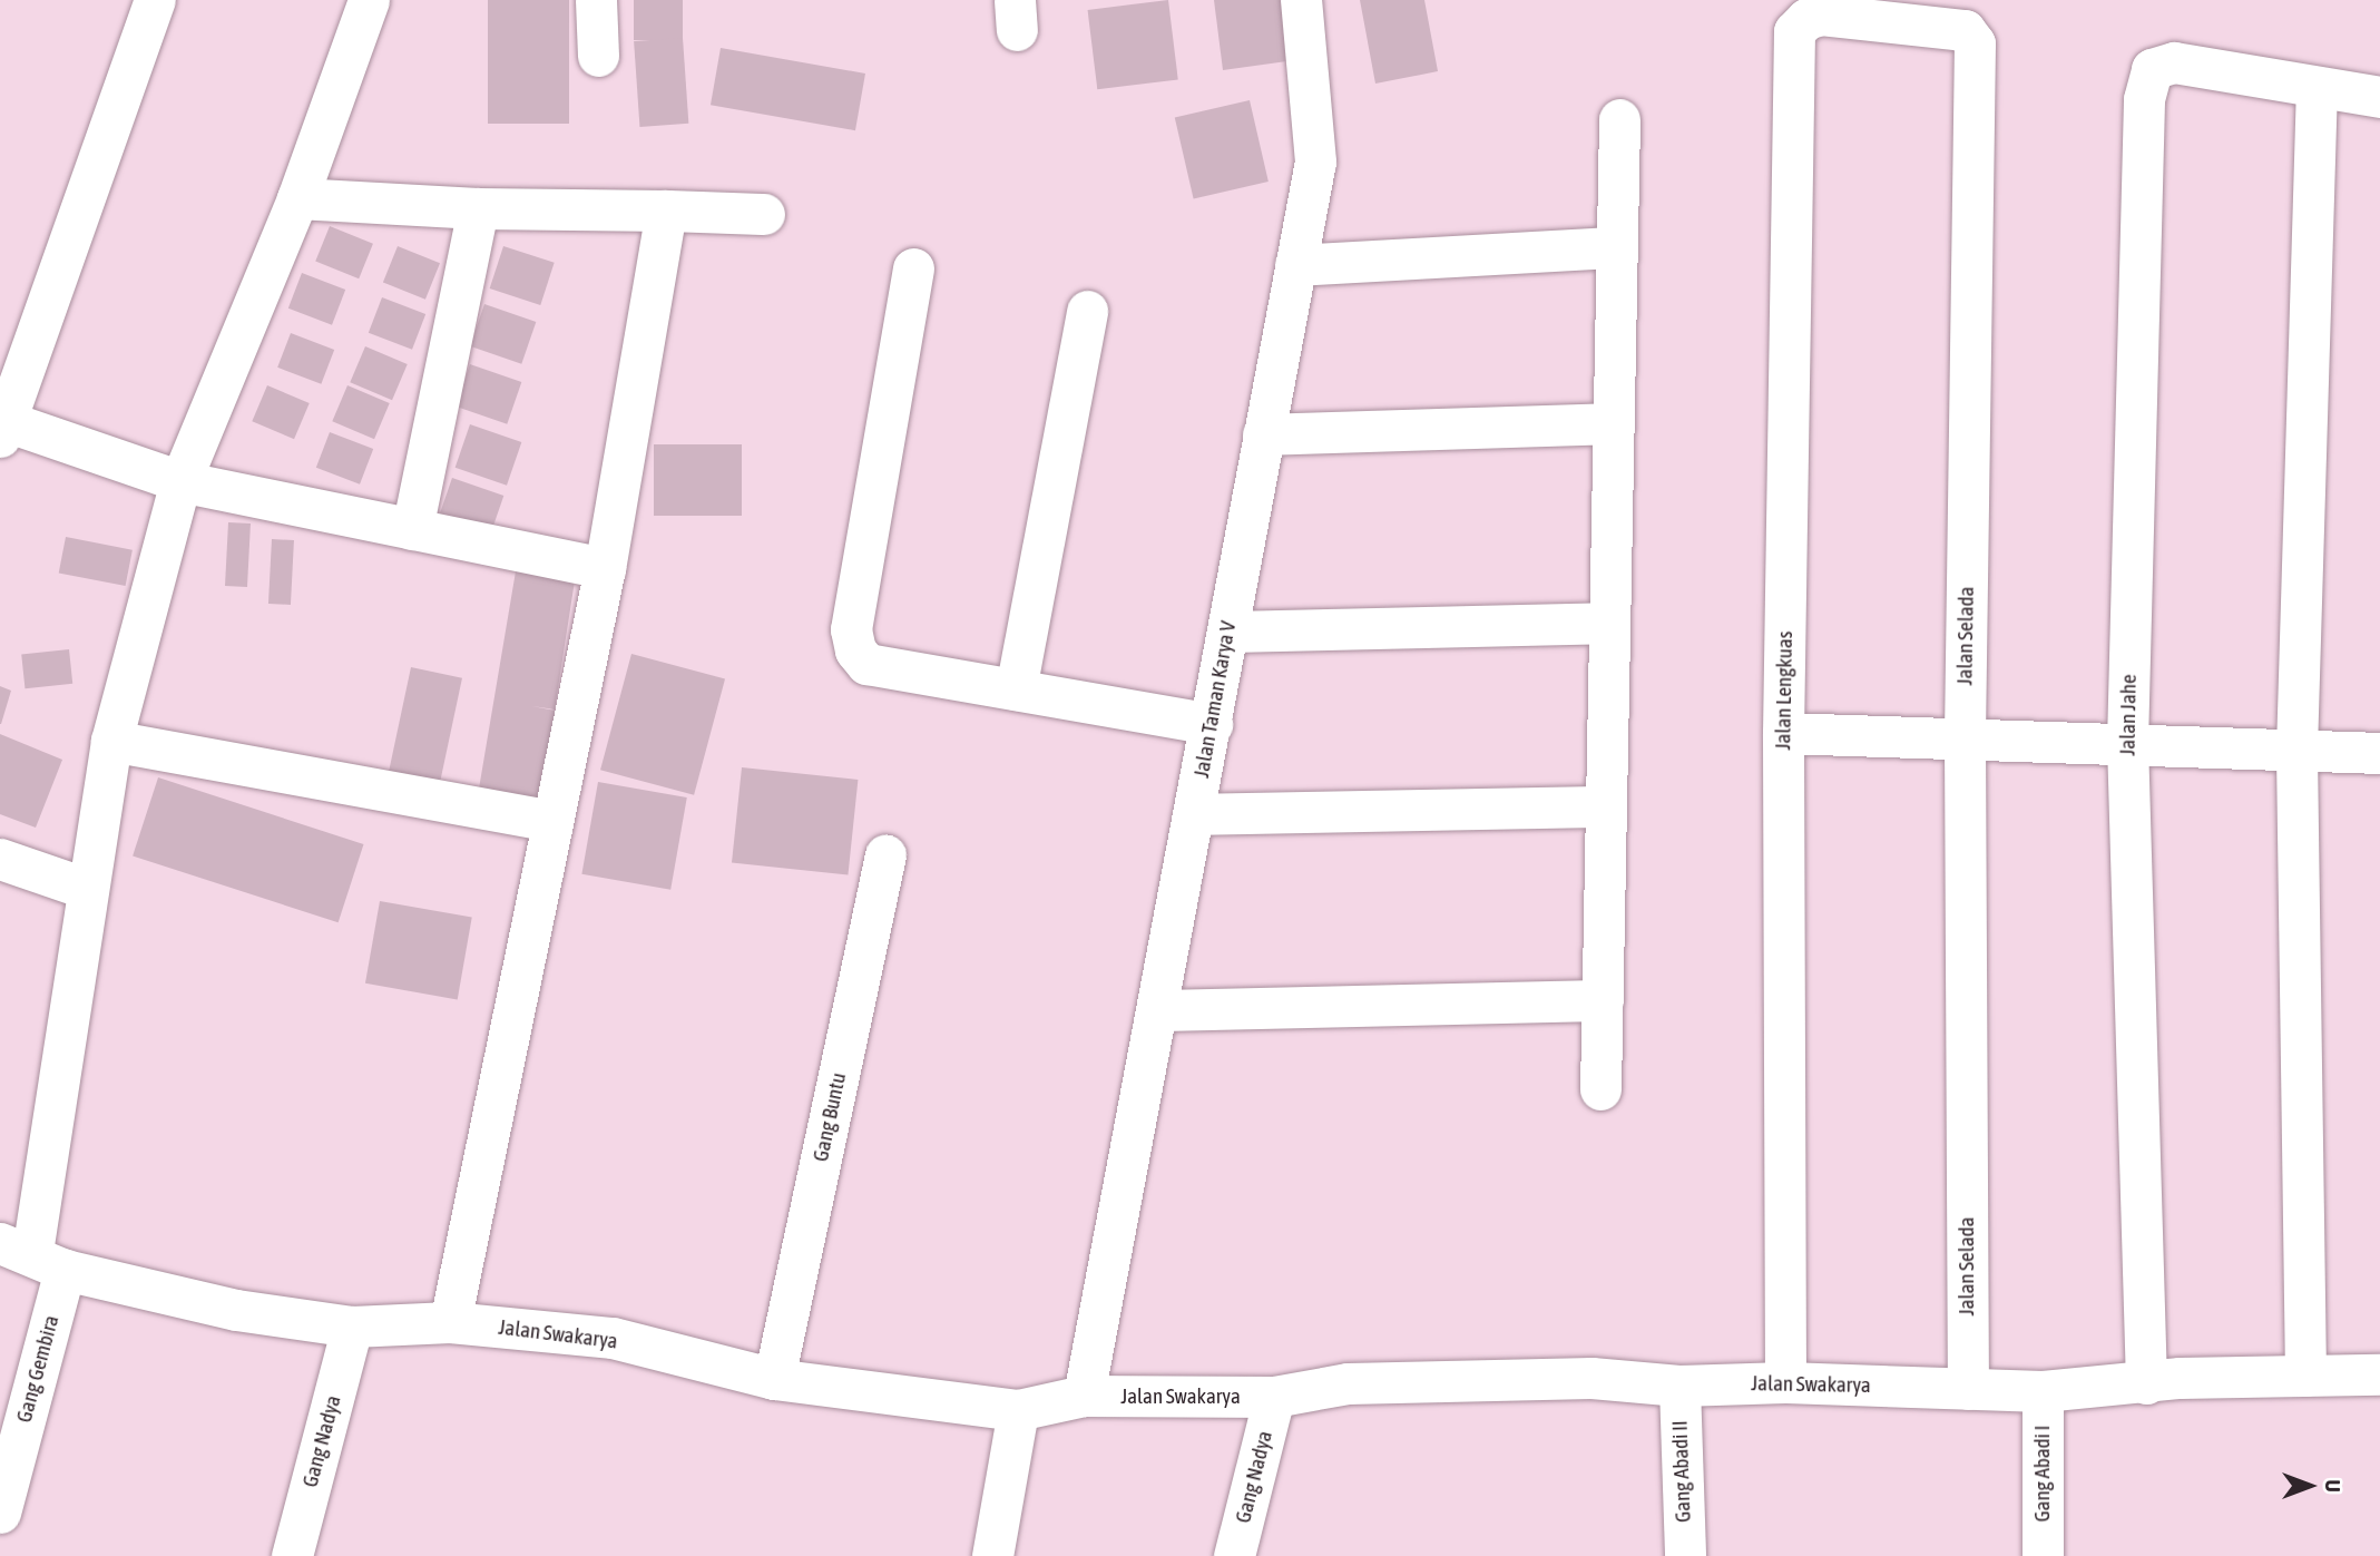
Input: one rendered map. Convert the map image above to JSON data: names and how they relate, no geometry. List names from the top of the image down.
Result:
{
  "streets": {
    "street": [
      "Jalan Selada",
      "Jalan Lengkuas",
      "Jalan Taman Karya V",
      "Jalan Jahe",
      "Gang Buntu",
      "Jalan Swakarya",
      "Gang Gembira",
      "Gang Nadya",
      "Gang Abadi II",
      "Gang Abadi I"
    ]
  },
  "crossings": [
    ["Jalan Selada", "Jalan Lengkuas"],
    ["Jalan Selada", "Jalan Swakarya"],
    ["Jalan Lengkuas", "Jalan Swakarya"],
    ["Jalan Taman Karya V", "Jalan Swakarya"],
    ["Jalan Jahe", "Jalan Swakarya"],
    ["Gang Buntu", "Jalan Swakarya"],
    ["Jalan Swakarya", "Gang Gembira"],
    ["Jalan Swakarya", "Gang Nadya"],
    ["Jalan Swakarya", "Gang Abadi II"],
    ["Jalan Swakarya", "Gang Abadi I"]
  ],
  "north": "right"
}
